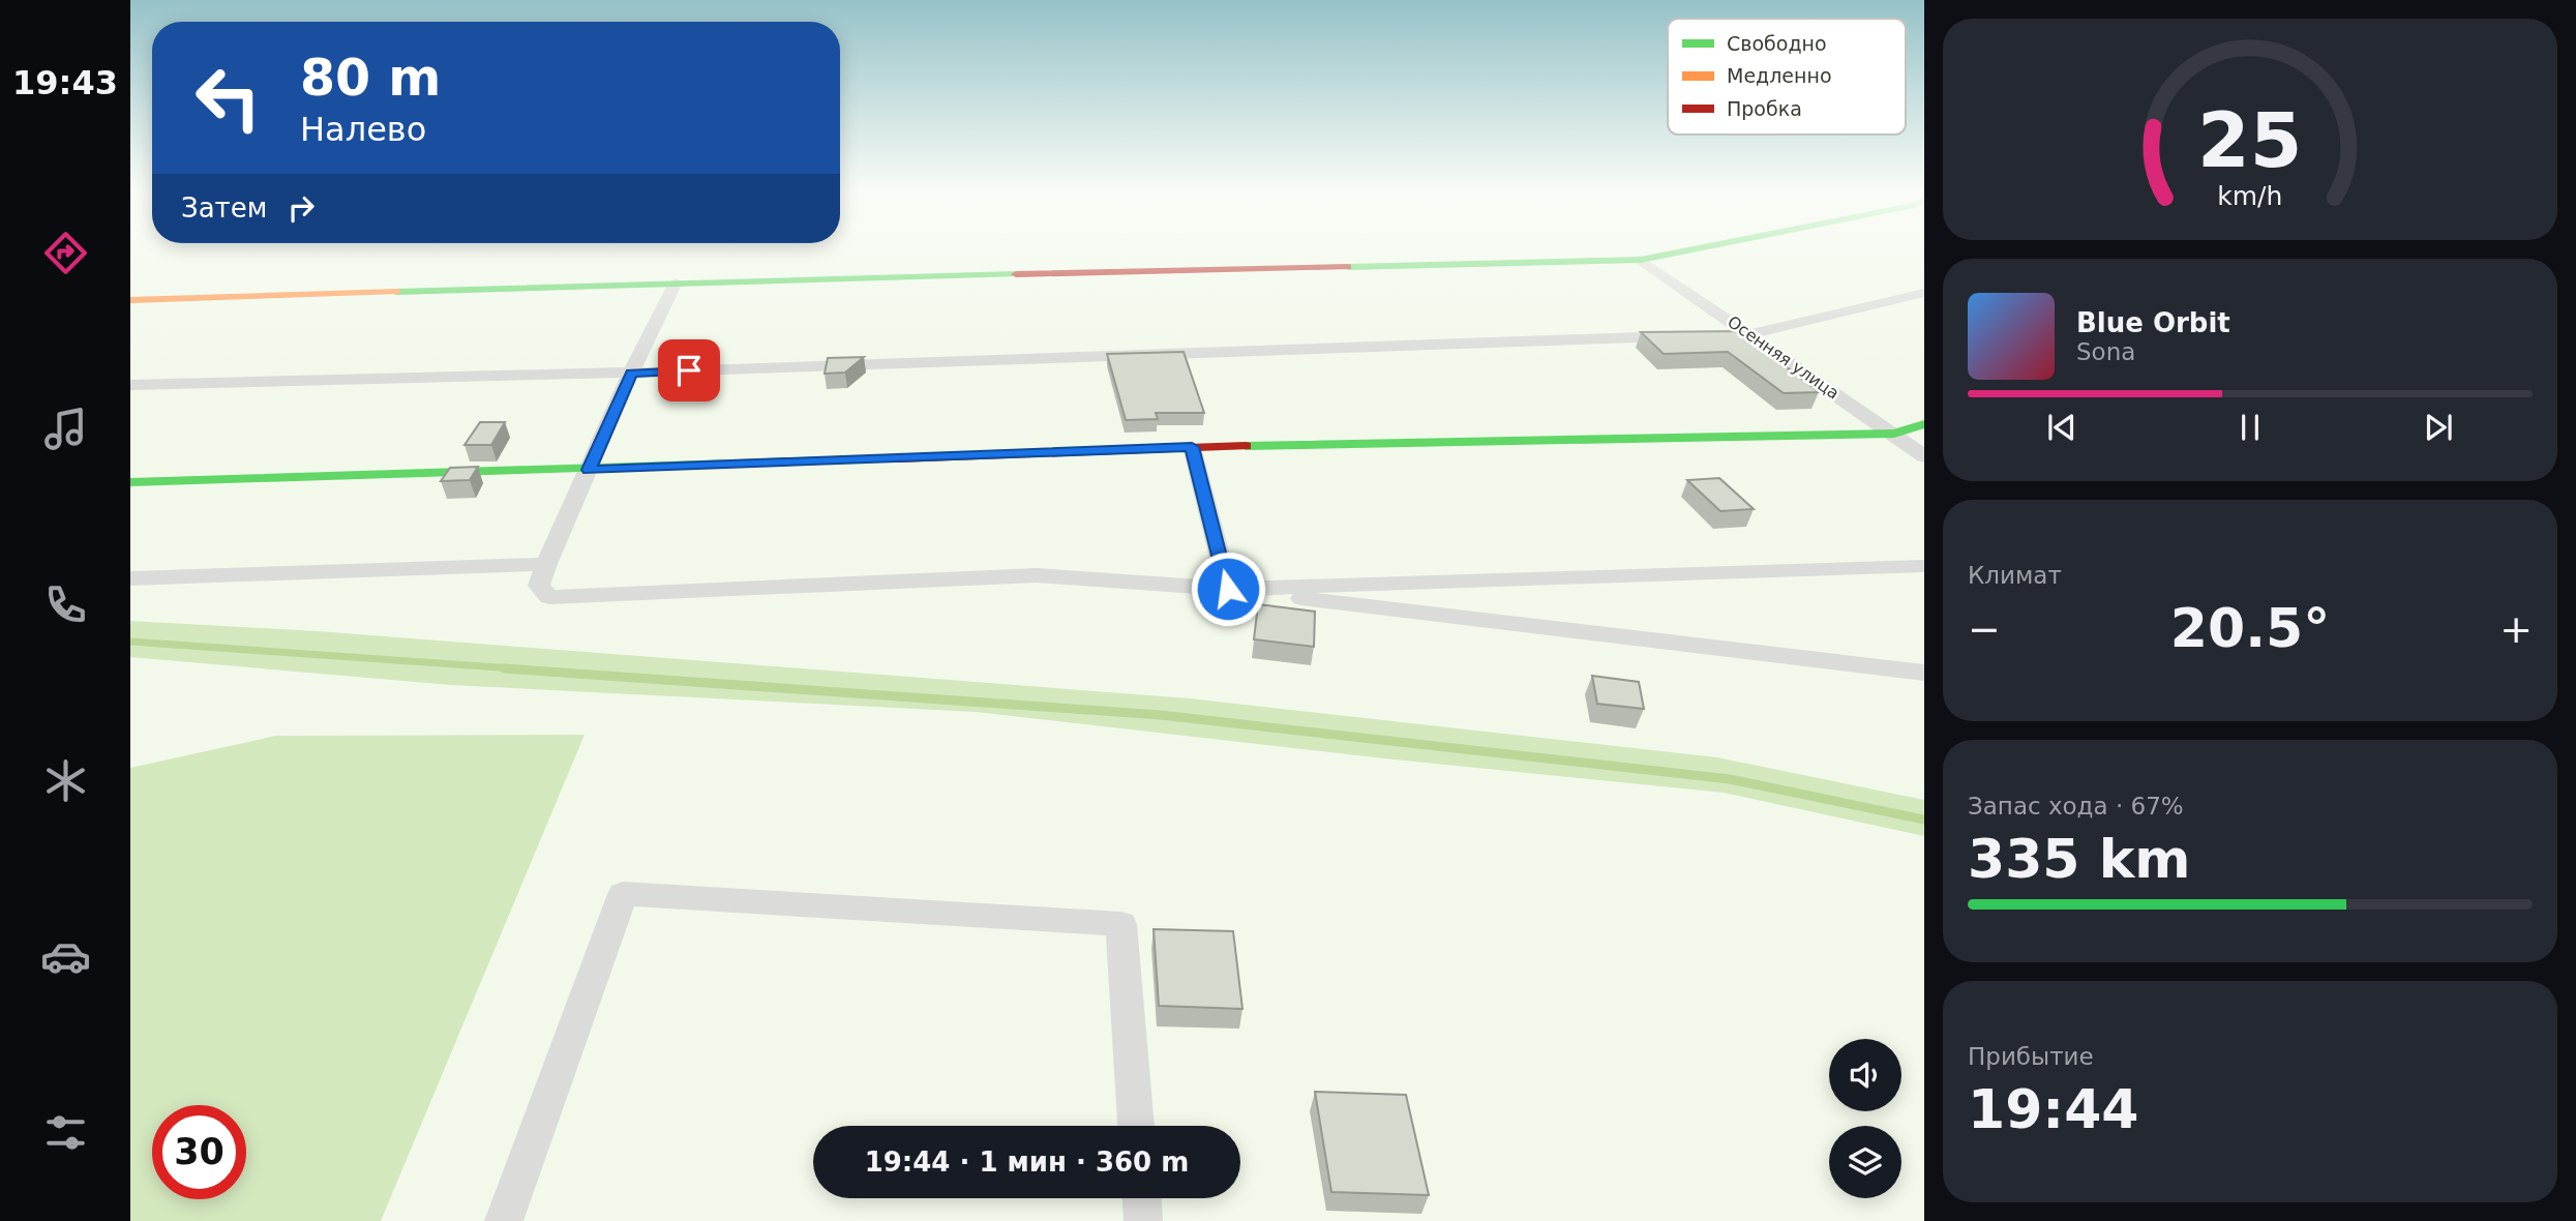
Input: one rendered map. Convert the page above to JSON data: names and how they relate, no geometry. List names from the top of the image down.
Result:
{
  "streets": {
    "street": ["Осенняя улица"]
  },
  "legend": ["Свободно", "Медленно", "Пробка"],
  "page": {
    "tabs": "19:43",
    "turn": ["80 m", "Налево"],
    "then": "Затем",
    "song": ["Blue Orbit", "Sona"],
    "tile": [
      "Климат",
      ["Запас хода · 67%", "335 km"],
      ["Прибытие", "19:44"]
    ],
    "heat": ["−", "20.5°", "+"],
    "limit": "30",
    "trip": "19:44 · 1 мин · 360 m",
    "gauge": ["25", "km/h"]
  }
}
